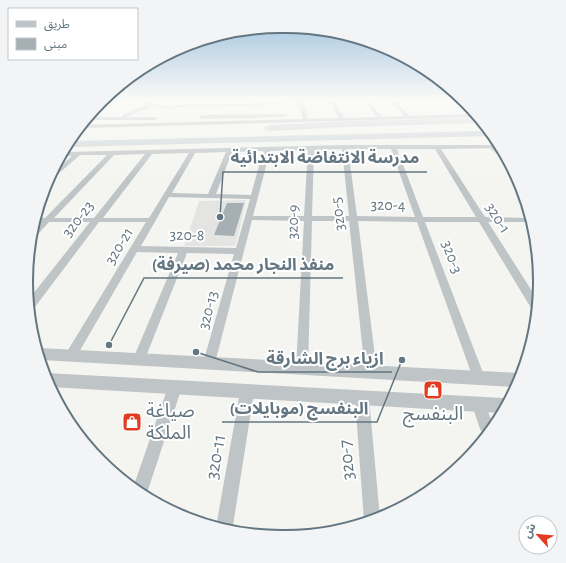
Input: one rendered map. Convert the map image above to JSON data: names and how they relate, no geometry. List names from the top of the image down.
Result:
{
  "streets": {
    "street": [
      "320-4",
      "320-5",
      "320-1",
      "320-23",
      "320-9",
      "320-8",
      "320-21",
      "320-3",
      "320-13",
      "320-11",
      "320-7"
    ]
  },
  "crossings": [
    ["320-4", "320-5"],
    ["320-4", "320-1"],
    ["320-4", "320-9"],
    ["320-4", "320-3"],
    ["320-4", "320-13"],
    ["320-8", "320-21"],
    ["320-8", "320-13"]
  ],
  "places": {
    "other": [
      "مدرسة الانتفاضة الابتدائية",
      "منفذ النجار محمد (صيرفة)",
      "ازياء برج الشارقة",
      "البنفسج (موبايلات)"
    ],
    "shop": ["البنفسج", "صياغة الملكة"]
  },
  "legend": ["طريق", "مبنى"],
  "north": "top left"
}
